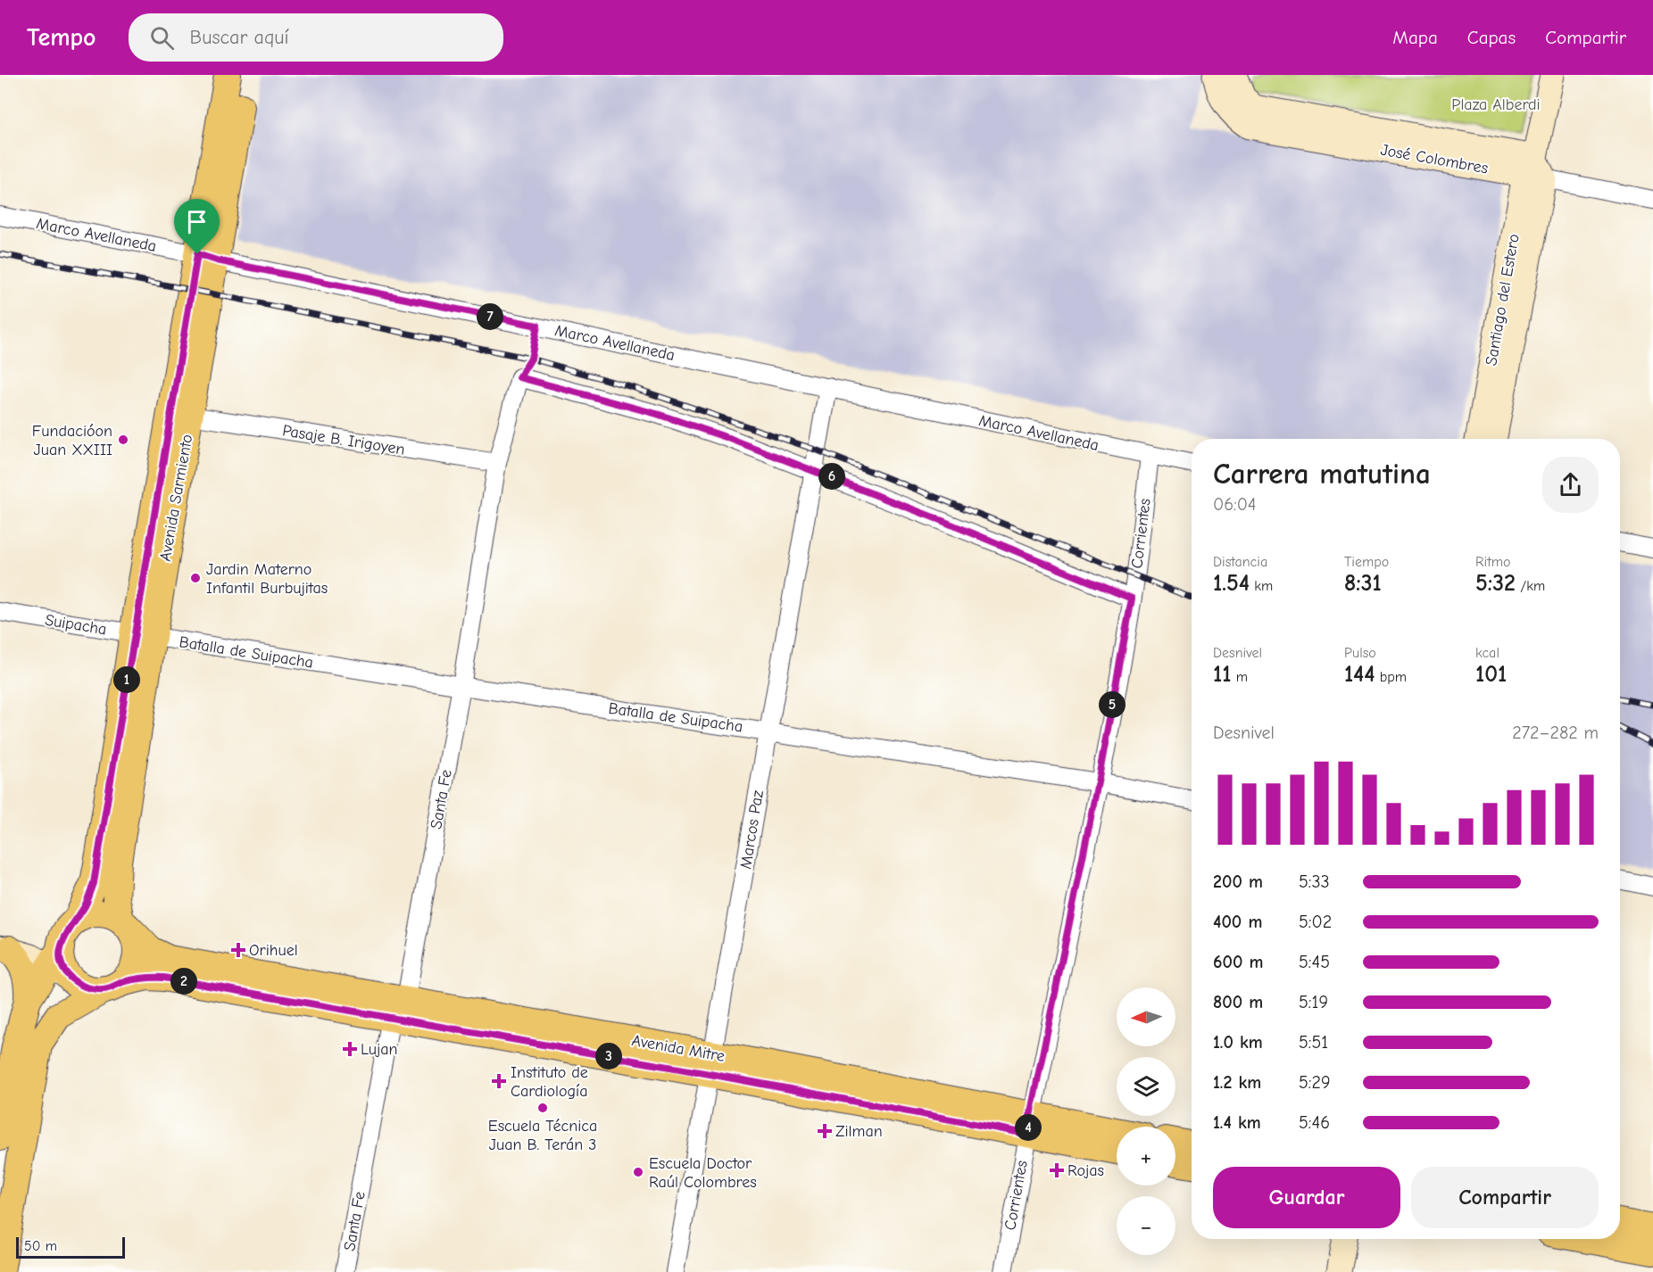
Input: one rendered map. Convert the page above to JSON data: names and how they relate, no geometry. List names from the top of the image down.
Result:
{
  "streets": {
    "main road": ["Avenida Sarmiento", "Avenida Mitre"],
    "street": [
      "José Colombres",
      "Marco Avellaneda",
      "Santiago del Estero",
      "Pasaje B. Irigoyen",
      "Corrientes",
      "Suipacha",
      "Batalla de Suipacha",
      "Santa Fe",
      "Marcos Paz"
    ]
  },
  "crossings": [
    ["José Colombres", "Santiago del Estero"],
    ["Marco Avellaneda", "Avenida Sarmiento"],
    ["Marco Avellaneda", "Corrientes"],
    ["Marco Avellaneda", "Marcos Paz"],
    ["Pasaje B. Irigoyen", "Avenida Sarmiento"],
    ["Pasaje B. Irigoyen", "Santa Fe"],
    ["Avenida Sarmiento", "Suipacha"],
    ["Avenida Sarmiento", "Batalla de Suipacha"],
    ["Avenida Sarmiento", "Avenida Mitre"],
    ["Corrientes", "Batalla de Suipacha"],
    ["Corrientes", "Avenida Mitre"],
    ["Suipacha", "Batalla de Suipacha"],
    ["Batalla de Suipacha", "Santa Fe"],
    ["Batalla de Suipacha", "Marcos Paz"],
    ["Santa Fe", "Avenida Mitre"],
    ["Marcos Paz", "Avenida Mitre"]
  ],
  "parks": ["Plaza Alberdi"],
  "places": {
    "other": [
      "Fundacióon Juan XXIII",
      "Jardin Materno Infantil Burbujitas",
      "Escuela Técnica Juan B. Terán 3",
      "Escuela Doctor Raúl Colombres"
    ],
    "health": [
      "Orihuel",
      "Lujan",
      "Instituto de Cardiología",
      "Zilman",
      "Rojas"
    ]
  },
  "scale_bar": "50 m",
  "north": "left",
  "page": {
    "header": "Tempo",
    "search": "Buscar aquí",
    "nav": ["Mapa", "Capas", "Compartir"],
    "pins": [
      "7",
      "6",
      "1",
      "5",
      "2",
      "3",
      "4"
    ],
    "heading": ["Carrera matutina", "06:04"],
    "stats": [
      ["Distancia", "1.54 km"],
      ["Tiempo", "8:31"],
      ["Ritmo", "5:32 /km"],
      ["Desnivel", "11 m"],
      ["Pulso", "144 bpm"],
      ["kcal", "101"]
    ],
    "chart": ["Desnivel", "272–282 m"],
    "list": [
      {
        "name": "200 m",
        "note": "5:33"
      },
      {
        "name": "400 m",
        "note": "5:02"
      },
      {
        "name": "600 m",
        "note": "5:45"
      },
      {
        "name": "800 m",
        "note": "5:19"
      },
      {
        "name": "1.0 km",
        "note": "5:51"
      },
      {
        "name": "1.2 km",
        "note": "5:29"
      },
      {
        "name": "1.4 km",
        "note": "5:46"
      }
    ],
    "map_buttons": ["+", "−"],
    "buttons": ["Guardar", "Compartir"],
    "scale": "50 m"
  }
}
